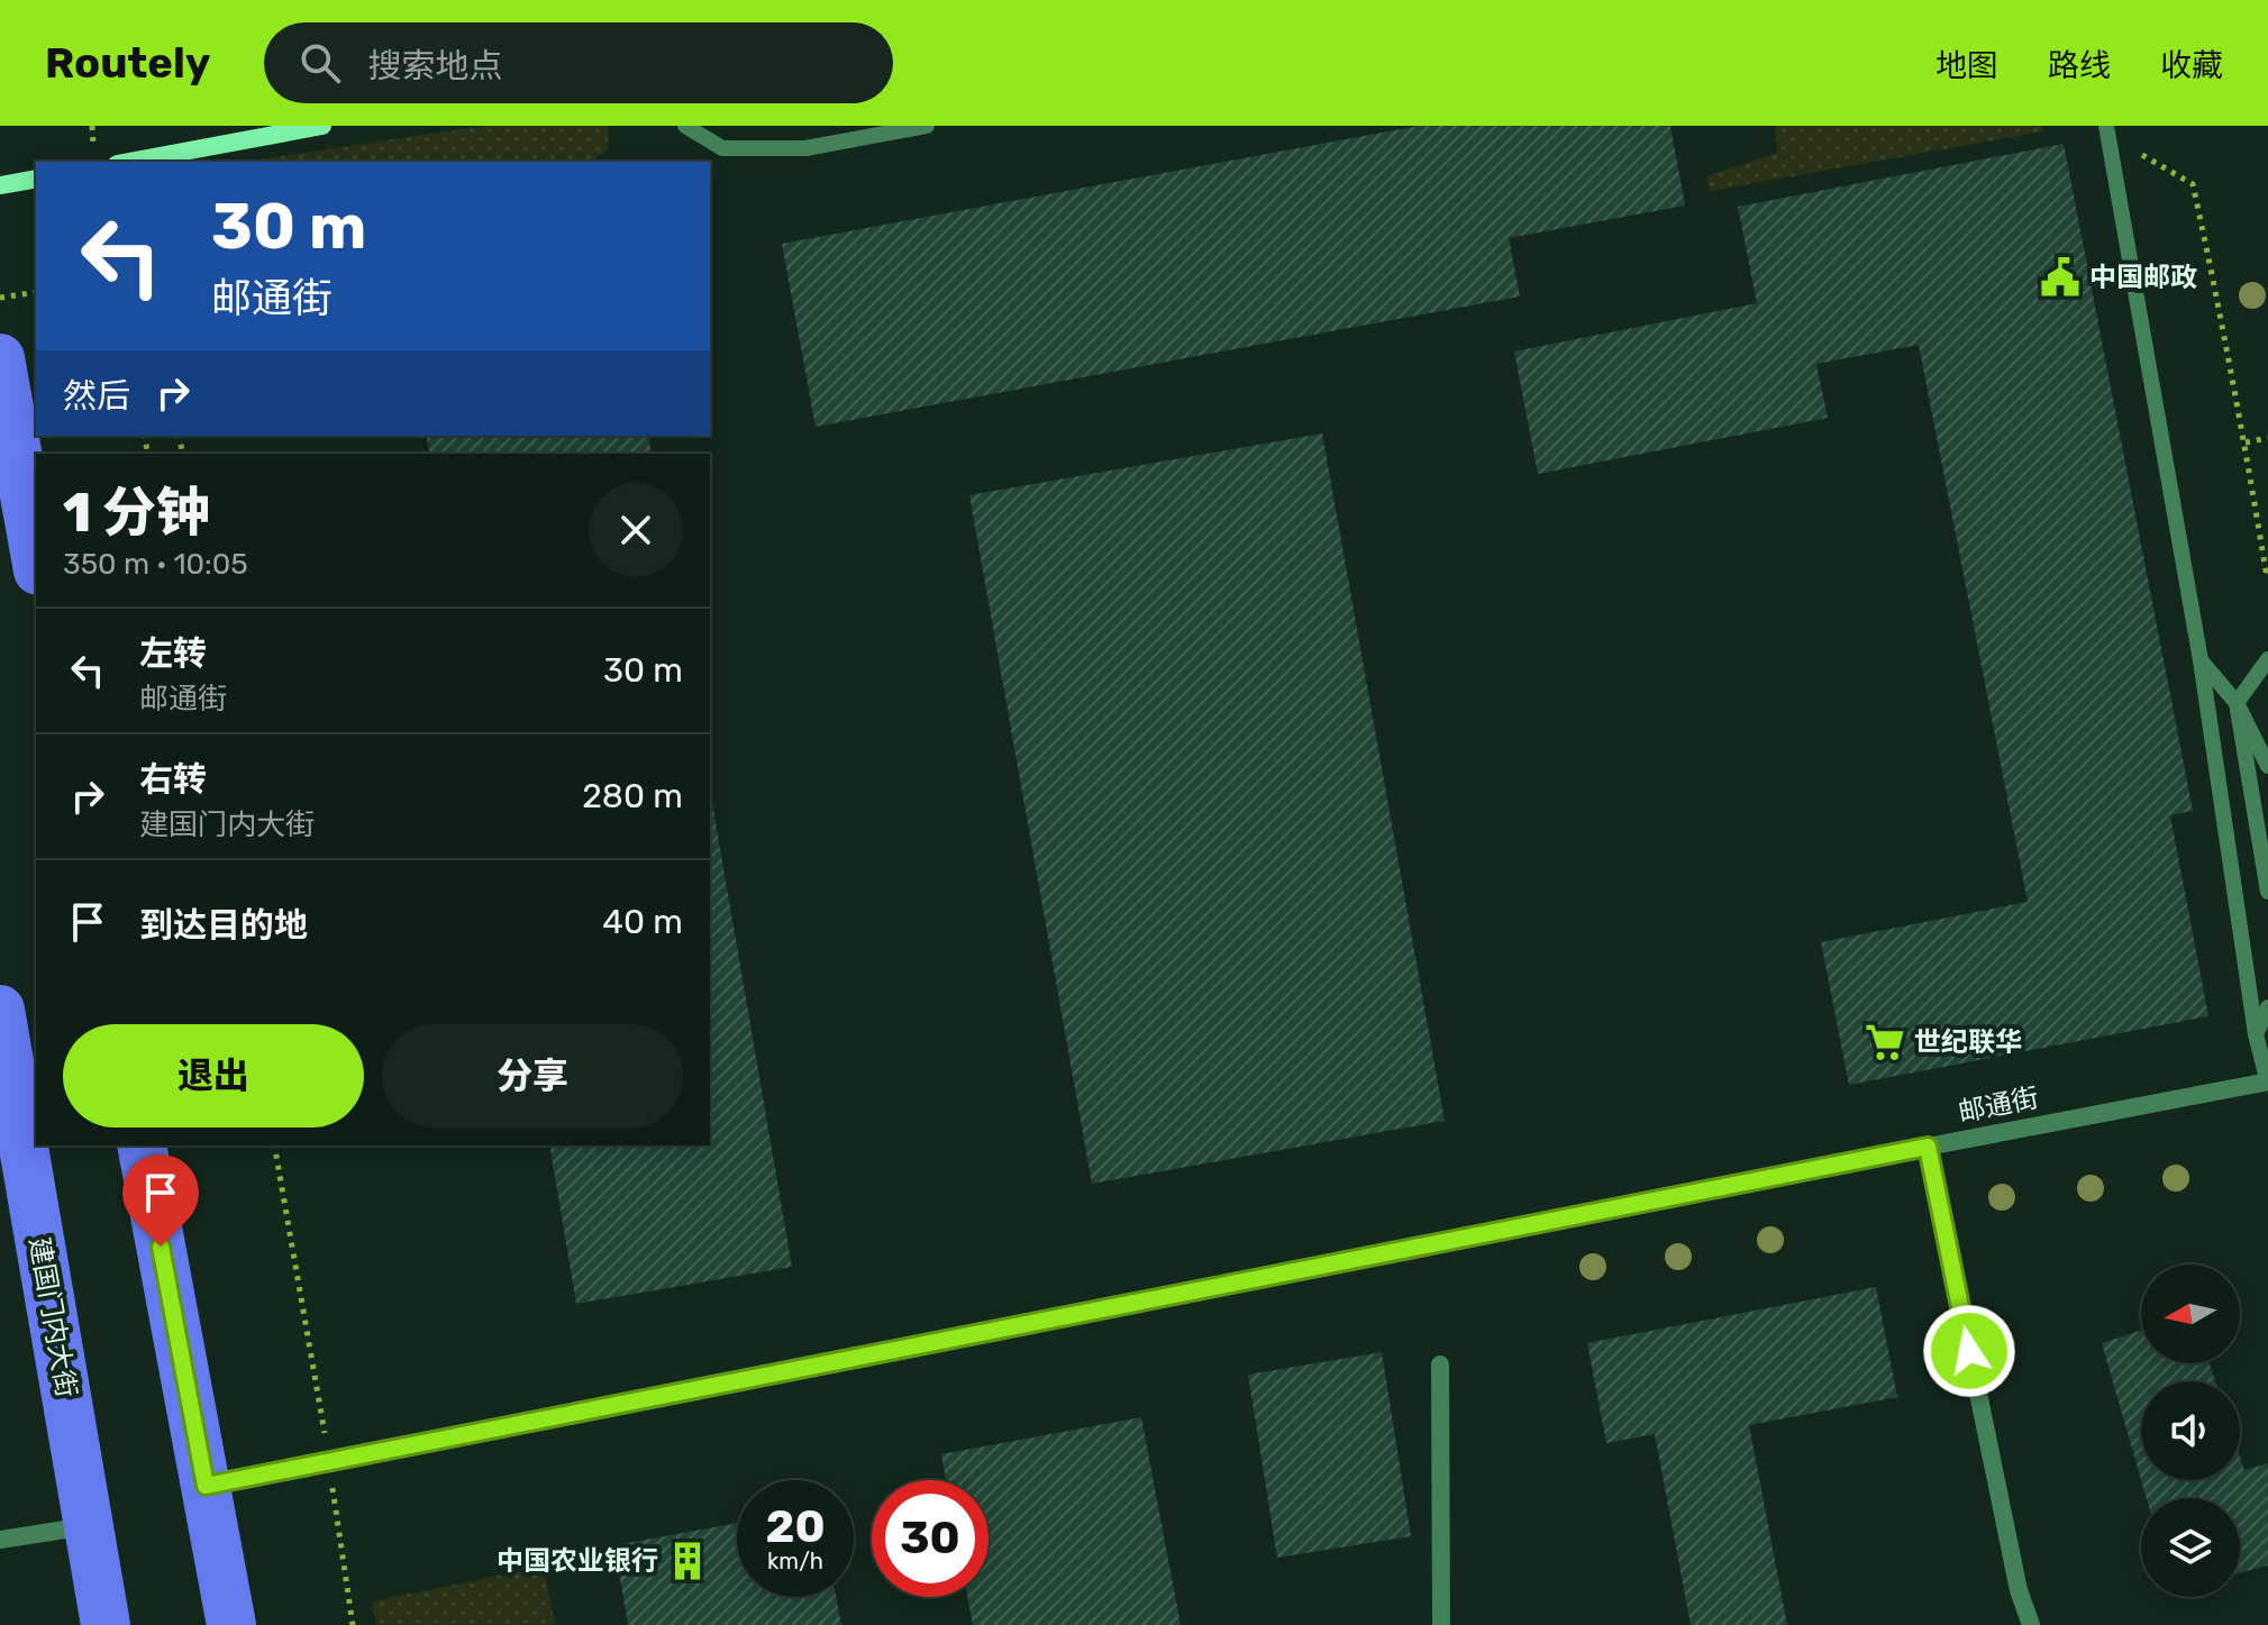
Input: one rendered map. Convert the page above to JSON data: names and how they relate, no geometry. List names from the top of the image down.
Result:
{
  "streets": {
    "highway": ["建国门内大街"],
    "street": ["邮通街"]
  },
  "places": {
    "public building": ["中国邮政"],
    "supermarket": ["世纪联华"],
    "building": ["中国农业银行"]
  },
  "north": "left",
  "page": {
    "header": "Routely",
    "search": "搜索地点",
    "nav": ["地图", "路线", "收藏"],
    "turn": ["30 m", "邮通街"],
    "then": "然后",
    "heading": ["1 分钟", "350 m · 10:05"],
    "list": [
      {
        "name": "左转",
        "note": "邮通街",
        "value": "30 m"
      },
      {
        "name": "右转",
        "note": "建国门内大街",
        "value": "280 m"
      },
      {
        "name": "到达目的地",
        "value": "40 m"
      }
    ],
    "buttons": ["退出", "分享"],
    "speed": "20 km/h",
    "limit": "30"
  }
}
